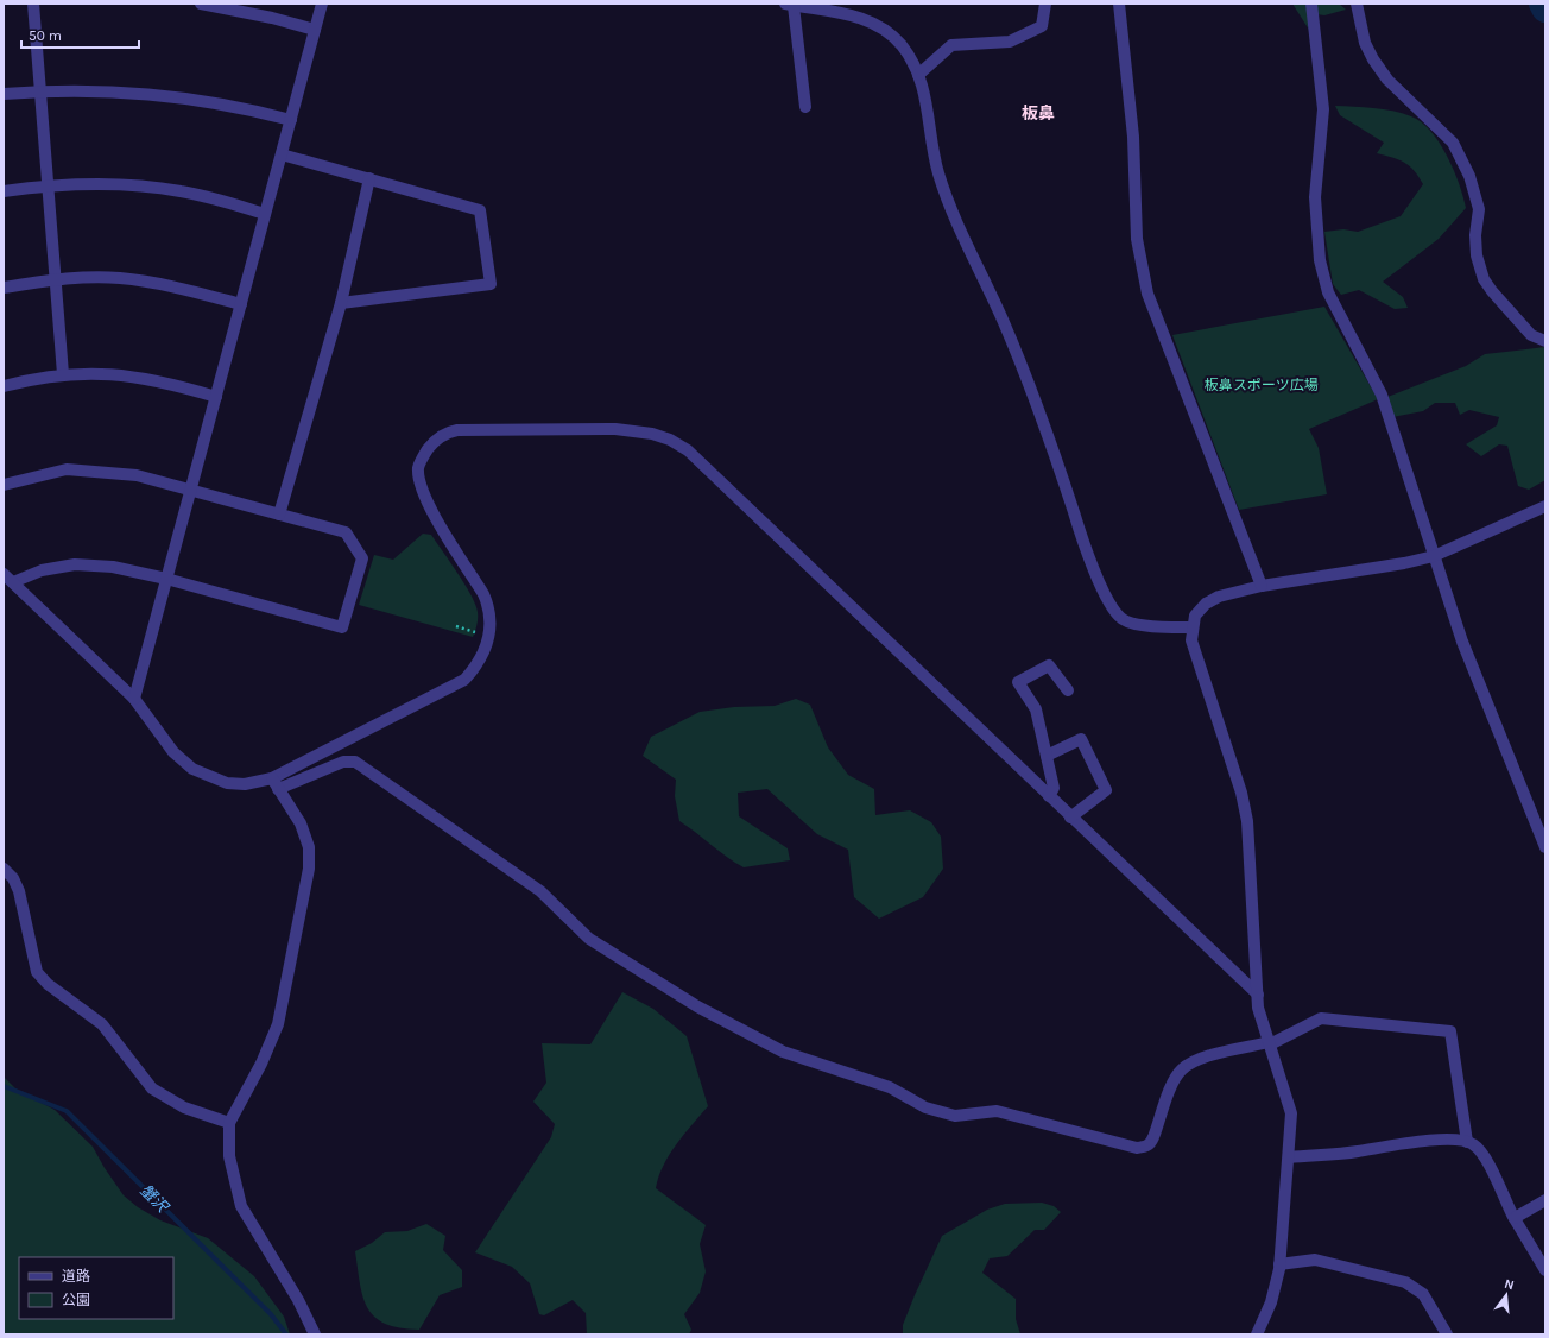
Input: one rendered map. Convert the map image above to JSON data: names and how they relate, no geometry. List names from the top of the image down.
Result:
{
  "districts": ["板鼻"],
  "water": ["蟹沢"],
  "parks": ["板鼻スポーツ広場"],
  "legend": ["道路", "公園"],
  "scale_bar": "50 m",
  "north": "top"
}
